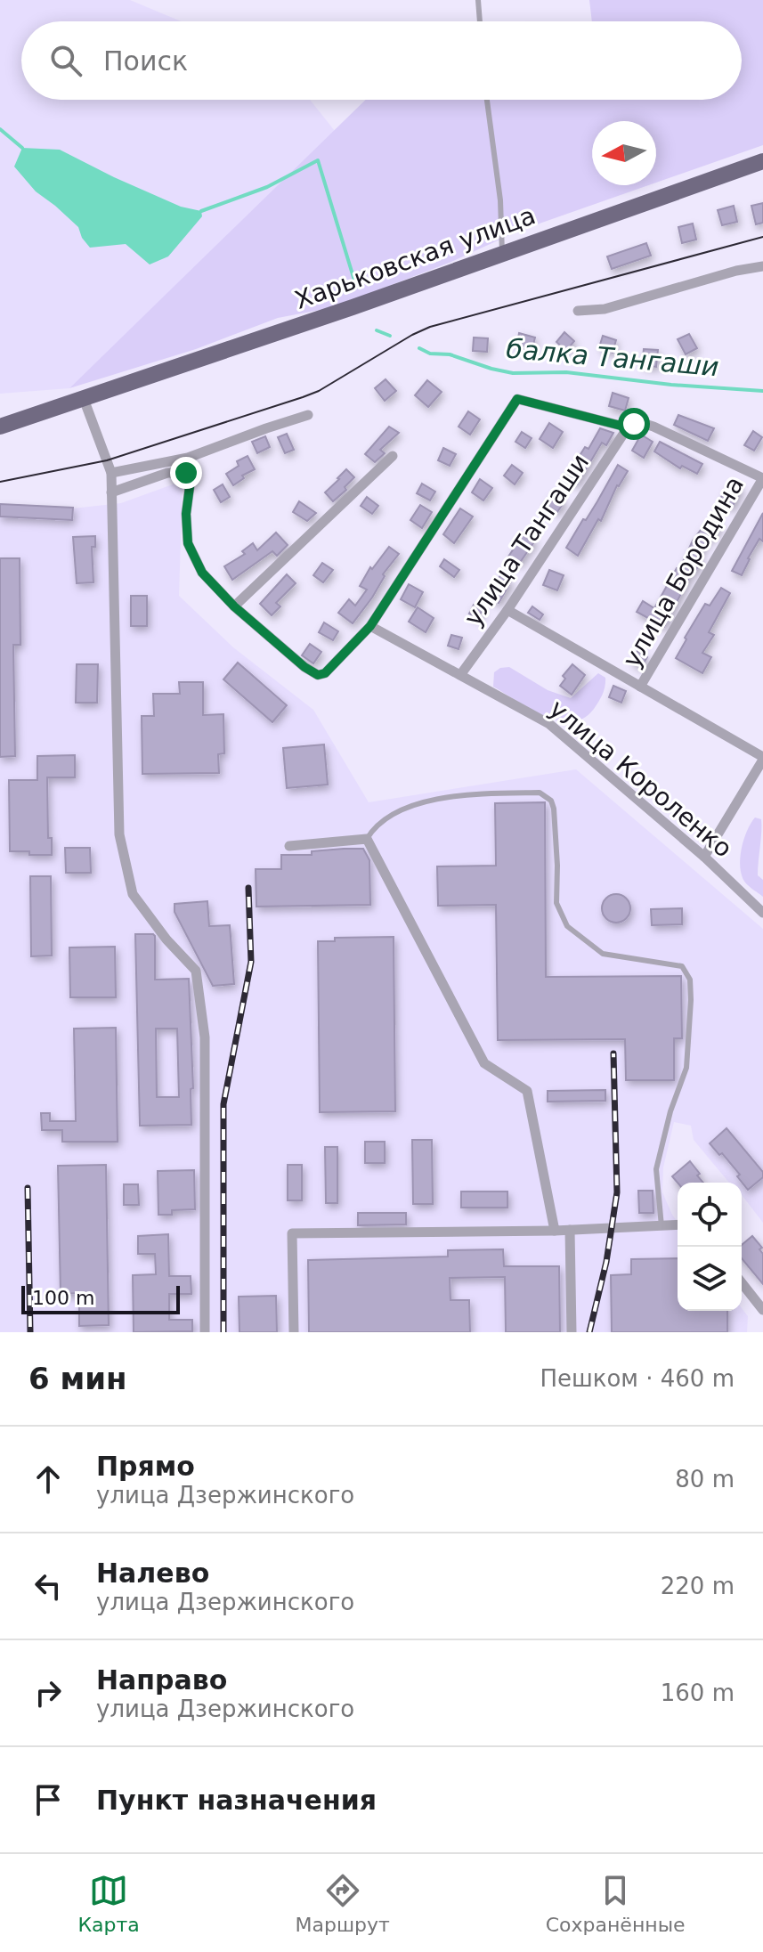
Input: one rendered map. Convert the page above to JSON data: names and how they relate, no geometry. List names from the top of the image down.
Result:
{
  "streets": {
    "main road": ["Харьковская улица"],
    "street": ["улица Тангаши", "улица Бородина", "улица Короленко"]
  },
  "crossings": [
    ["улица Тангаши", "улица Короленко"]
  ],
  "water": ["балка Тангаши"],
  "scale_bar": "100 m",
  "north": "left",
  "page": {
    "search": "Поиск",
    "scale": "100 m",
    "heading": ["6 мин", "Пешком · 460 m"],
    "list": [
      ["Прямо", "улица Дзержинского", "80 m"],
      ["Налево", "улица Дзержинского", "220 m"],
      ["Направо", "улица Дзержинского", "160 m"],
      "Пункт назначения"
    ],
    "nav": ["Карта", "Маршрут", "Сохранённые"]
  }
}
